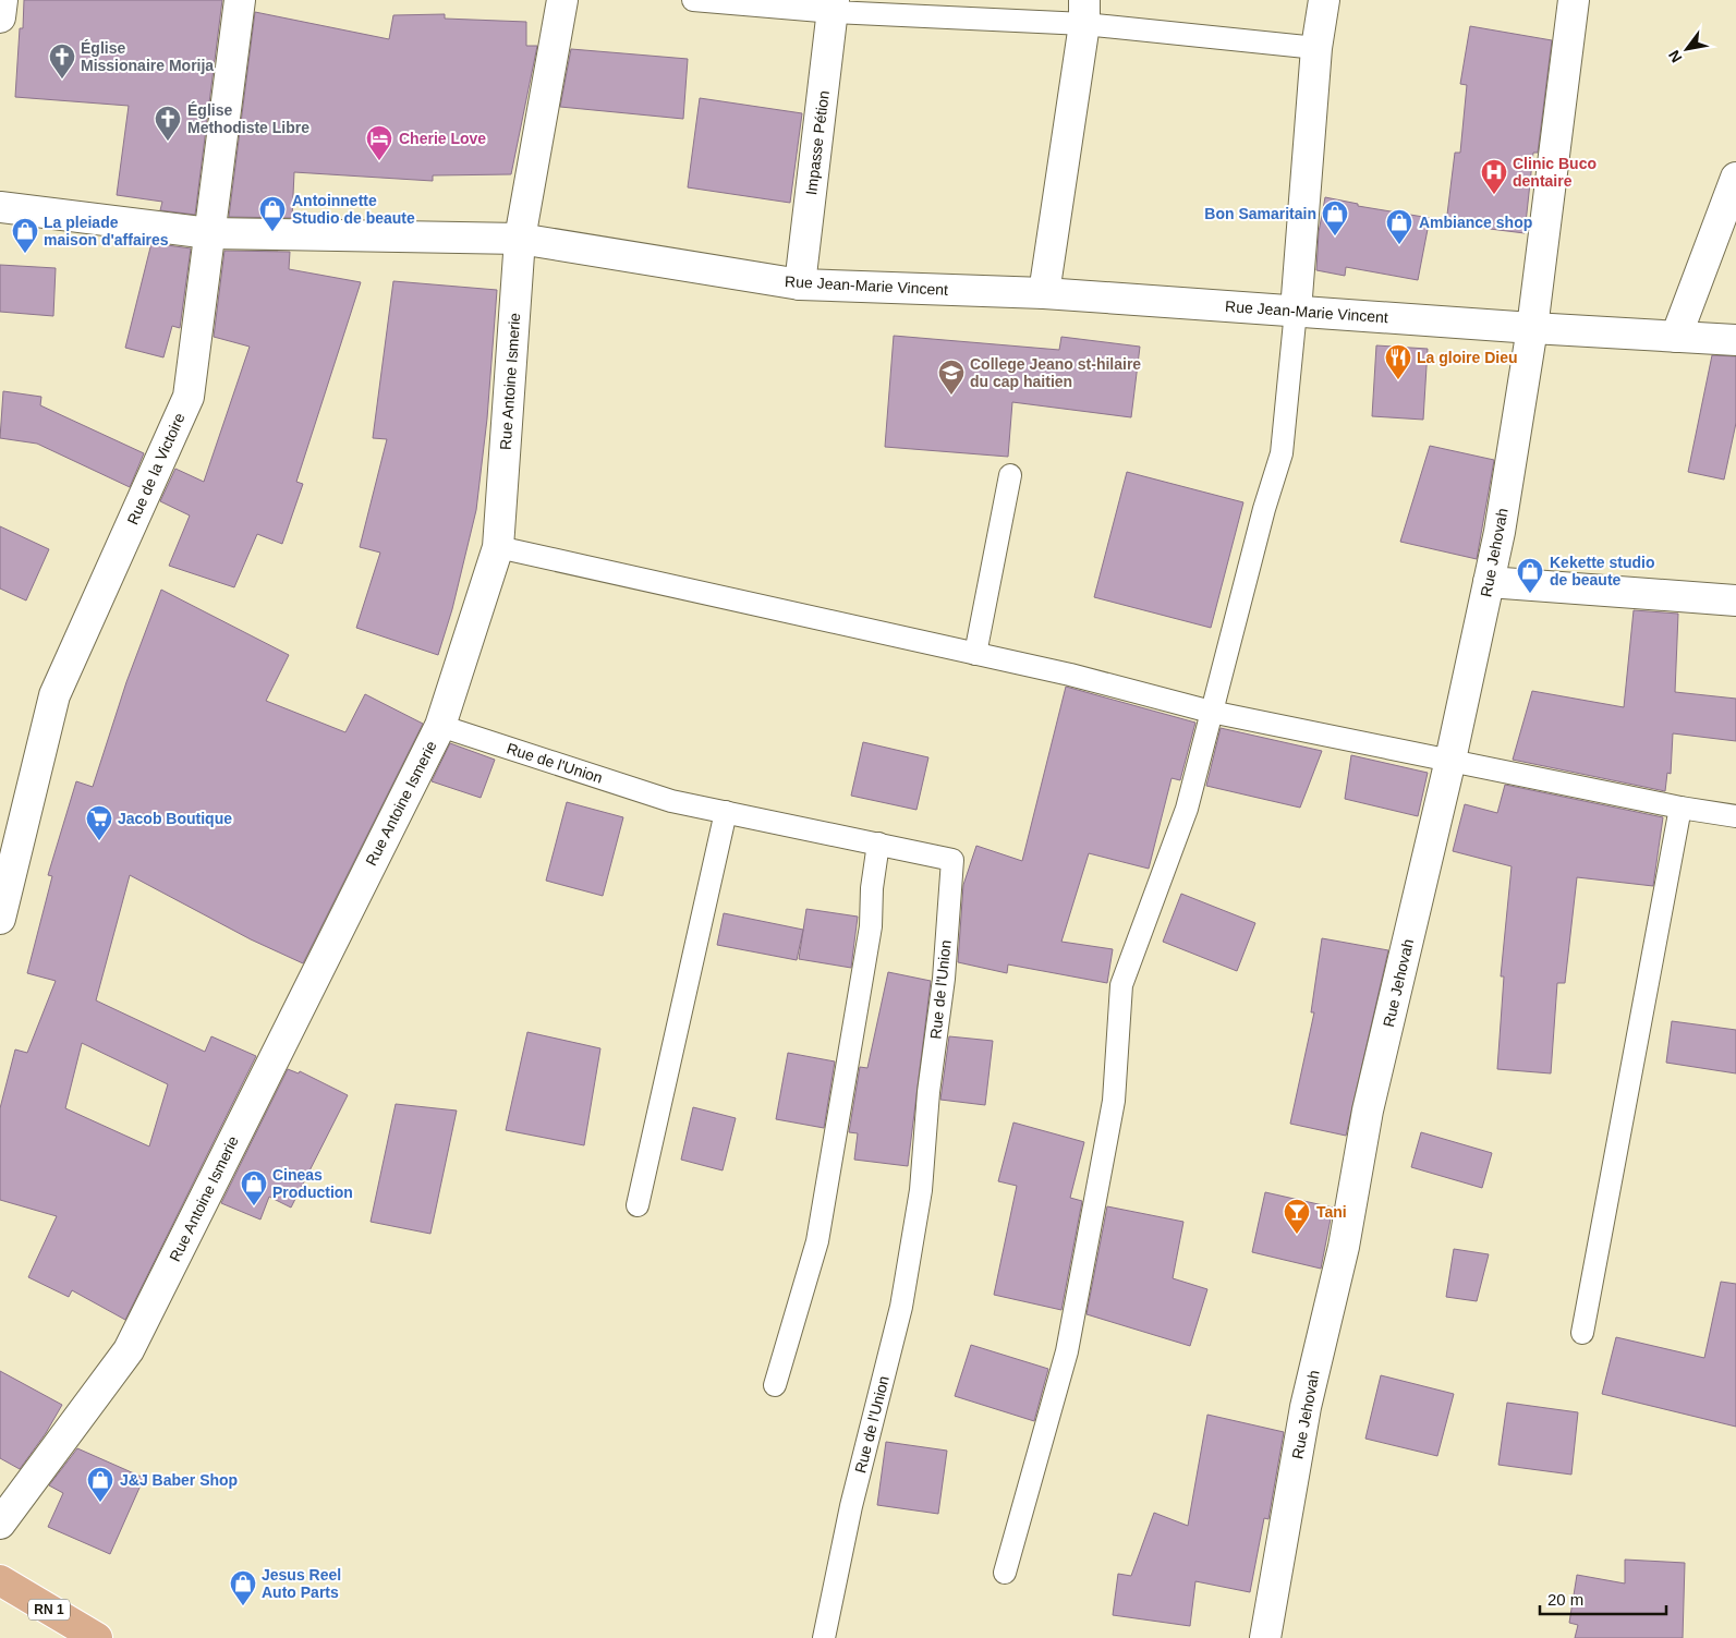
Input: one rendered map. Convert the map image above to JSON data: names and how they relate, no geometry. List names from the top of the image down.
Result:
{
  "streets": {
    "main road": ["RN 1"],
    "street": [
      "Impasse Pétion",
      "Rue Jean-Marie Vincent",
      "Rue Antoine Ismerie",
      "Rue de la Victoire",
      "Rue Jehovah"
    ],
    "lane": ["Rue de l'Union"]
  },
  "crossings": [
    ["Impasse Pétion", "Rue Jean-Marie Vincent"],
    ["Rue Jean-Marie Vincent", "Rue Antoine Ismerie"],
    ["Rue Jean-Marie Vincent", "Rue de la Victoire"],
    ["Rue Jean-Marie Vincent", "Rue Jehovah"],
    ["Rue Antoine Ismerie", "Rue de l'Union"]
  ],
  "places": {
    "church": ["Église Missionaire Morija", "Église Methodiste Libre"],
    "hotel": ["Cherie Love"],
    "hospital": ["Clinic Buco dentaire"],
    "shop": [
      "Antoinnette Studio de beaute",
      "Bon Samaritain",
      "Ambiance shop",
      "La pleiade maison d'affaires",
      "Kekette studio de beaute",
      "Cineas Production",
      "J&J Baber Shop",
      "Jesus Reel Auto Parts"
    ],
    "restaurant": ["La gloire Dieu"],
    "school or university": ["College Jeano st-hilaire du cap haitien"],
    "supermarket": ["Jacob Boutique"],
    "bar": ["Tani"]
  },
  "scale_bar": "20 m",
  "north": "bottom left"
}
